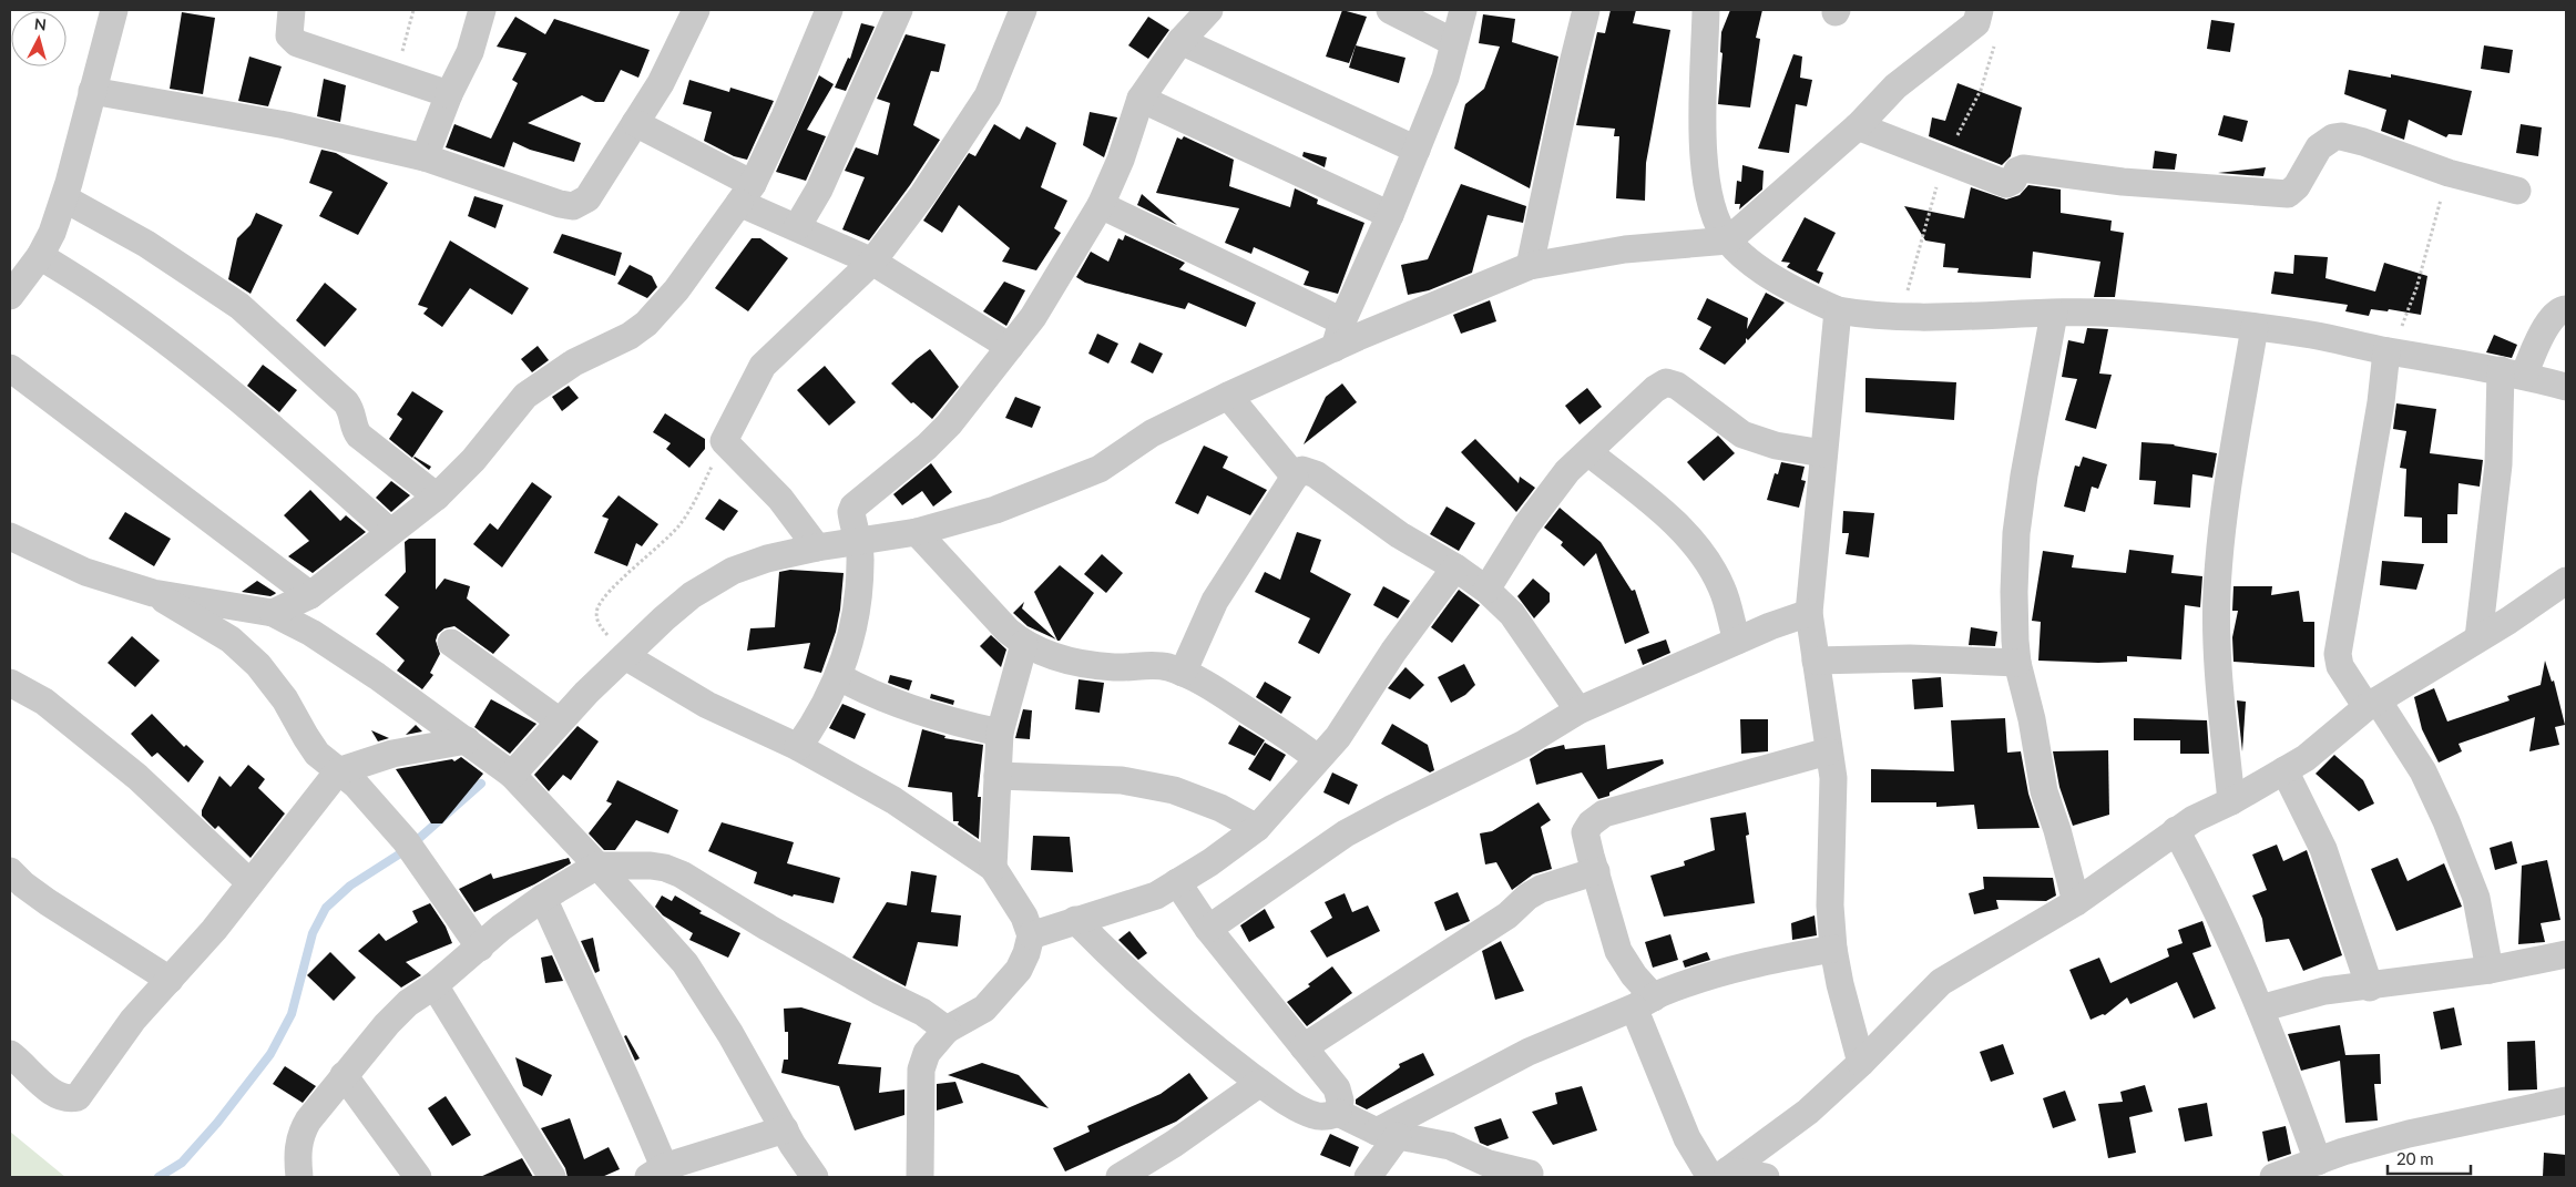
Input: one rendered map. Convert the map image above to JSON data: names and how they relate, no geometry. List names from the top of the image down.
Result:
{
  "scale_bar": "20 m",
  "north": "top"
}
